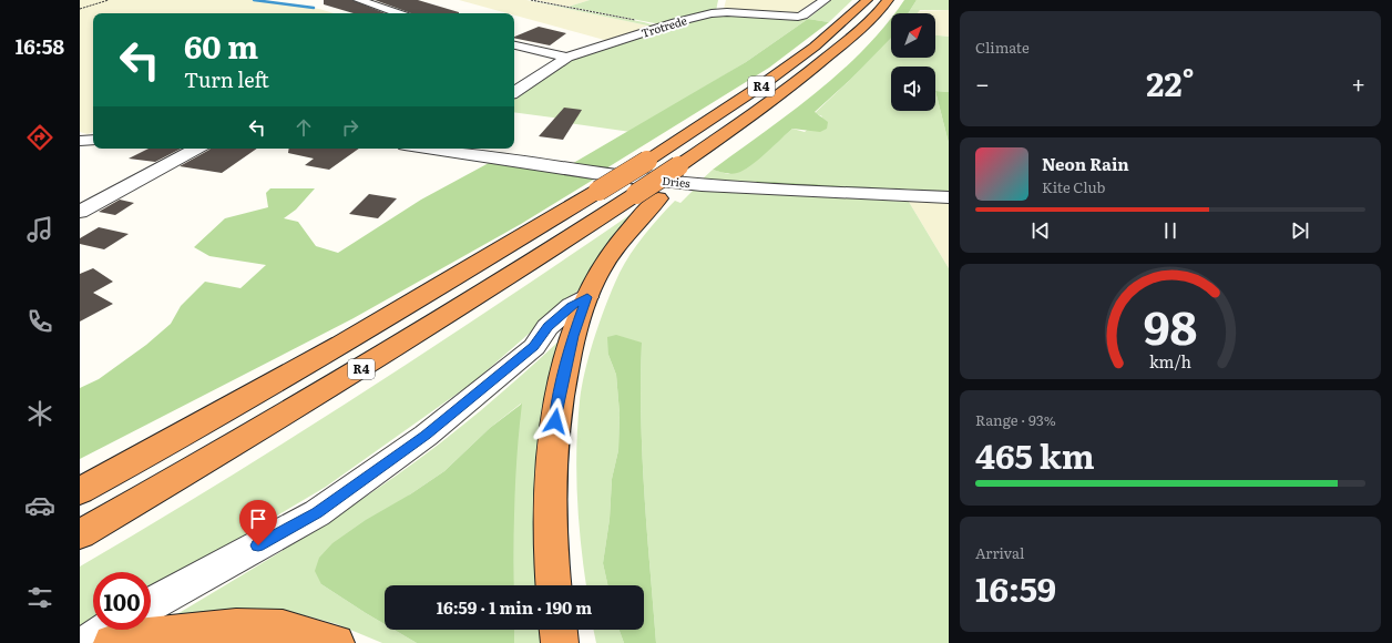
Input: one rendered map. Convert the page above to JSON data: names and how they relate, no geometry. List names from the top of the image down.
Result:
{
  "streets": {
    "highway": ["R4"],
    "street": ["Trotrede", "Dries"]
  },
  "north": "top right",
  "page": {
    "tabs": "16:58",
    "tile": [
      "Climate",
      ["Range · 93%", "465 km"],
      ["Arrival", "16:59"]
    ],
    "turn": ["60 m", "Turn left"],
    "heat": ["−", "22°", "+"],
    "song": ["Neon Rain", "Kite Club"],
    "limit": "100",
    "trip": "16:59 · 1 min · 190 m",
    "gauge": ["98", "km/h"]
  }
}
